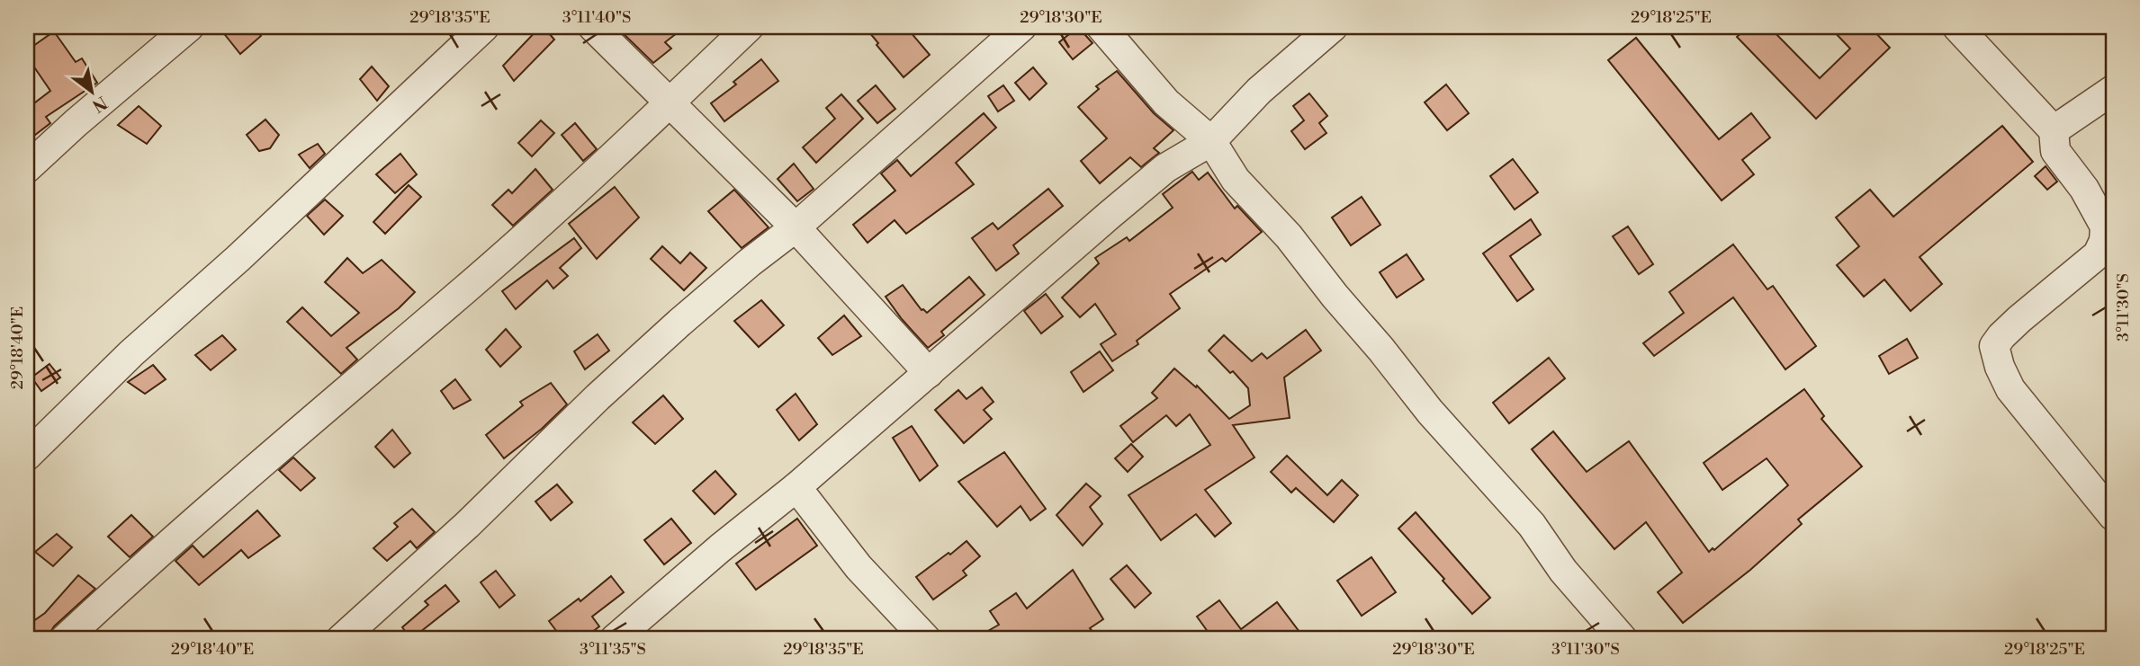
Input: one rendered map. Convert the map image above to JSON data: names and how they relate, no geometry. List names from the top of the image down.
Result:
{
  "north": "bottom right",
  "coordinates": [
    "29°18'35\"E",
    "3°11'40\"S",
    "29°18'30\"E",
    "29°18'25\"E",
    "3°11'30\"S",
    "29°18'40\"E",
    "3°11'35\"S"
  ]
}
